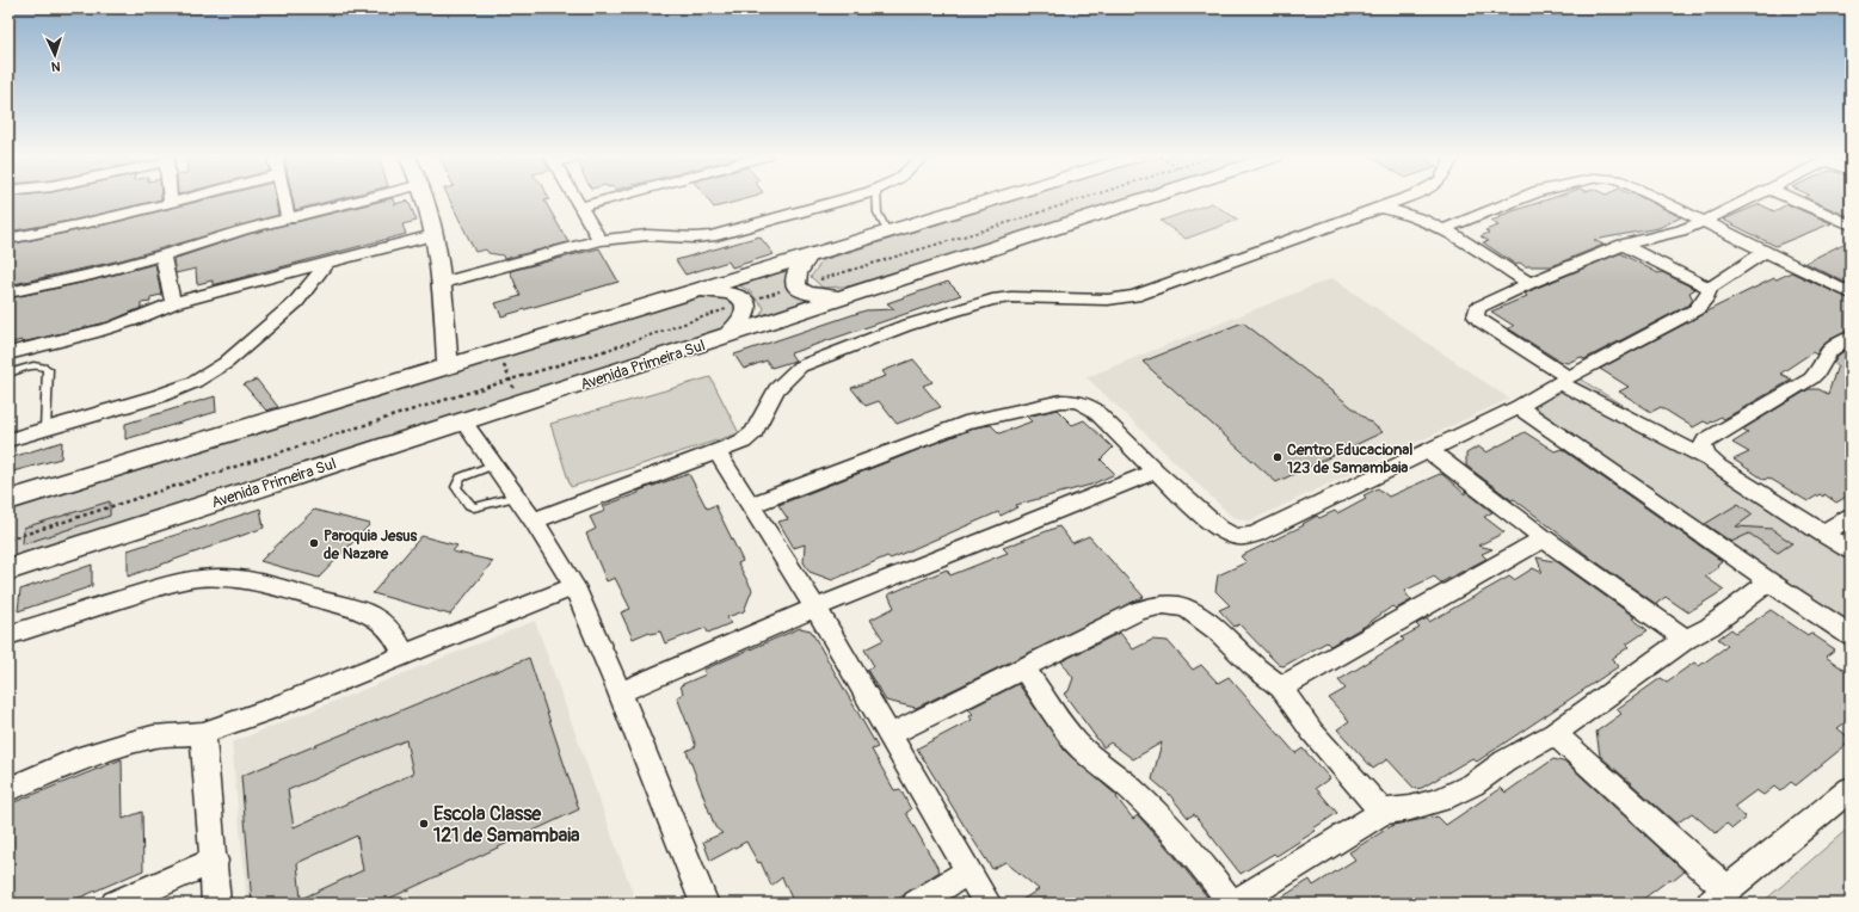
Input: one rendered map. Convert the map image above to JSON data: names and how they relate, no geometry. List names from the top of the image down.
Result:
{
  "streets": {
    "street": ["Avenida Primeira Sul"]
  },
  "places": ["Centro Educacional 123 de Samambaia", "Paroquia Jesus de Nazare", "Escola Classe 121 de Samambaia"],
  "north": "bottom"
}
